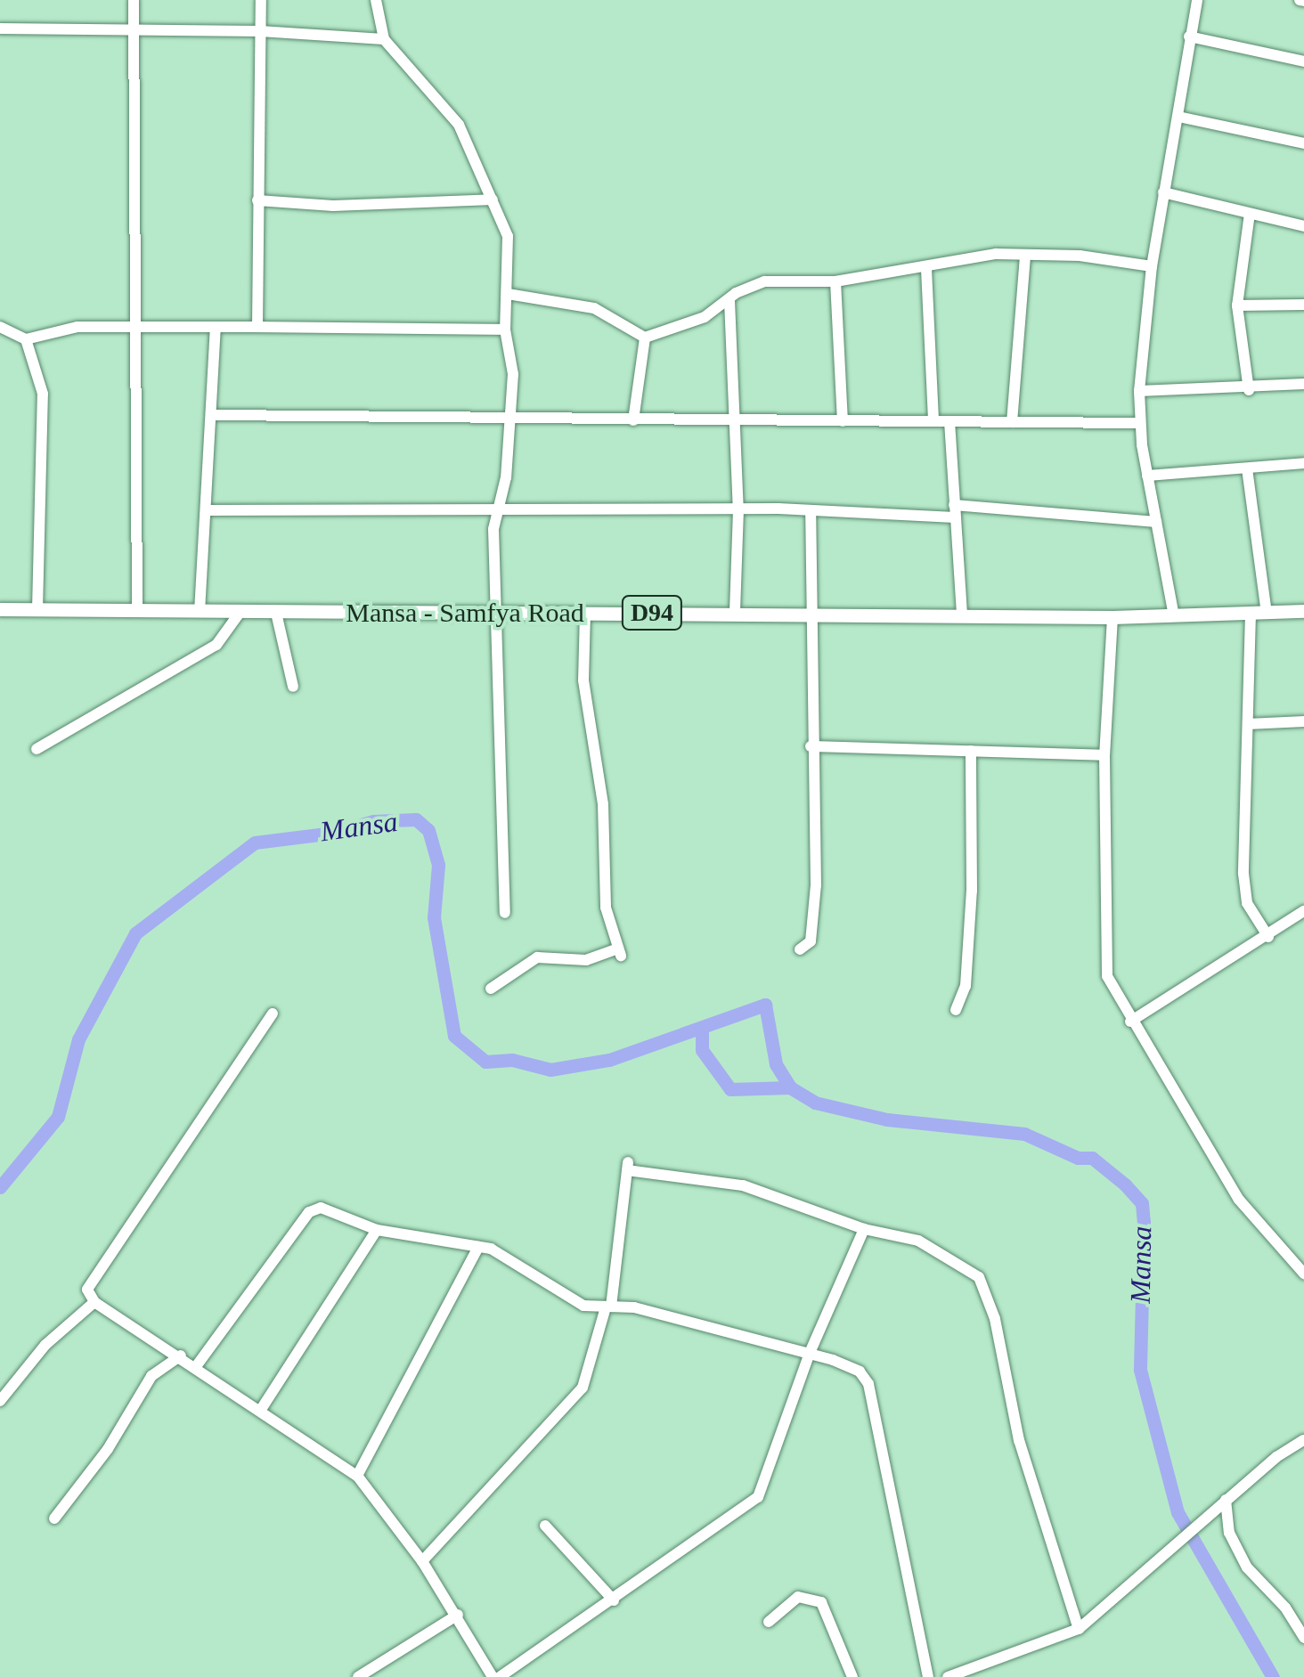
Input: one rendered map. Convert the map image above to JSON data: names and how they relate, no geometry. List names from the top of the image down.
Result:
{
  "streets": {
    "main road": ["Mansa - Samfya Road", "D94"]
  },
  "water": ["Mansa"]
}
